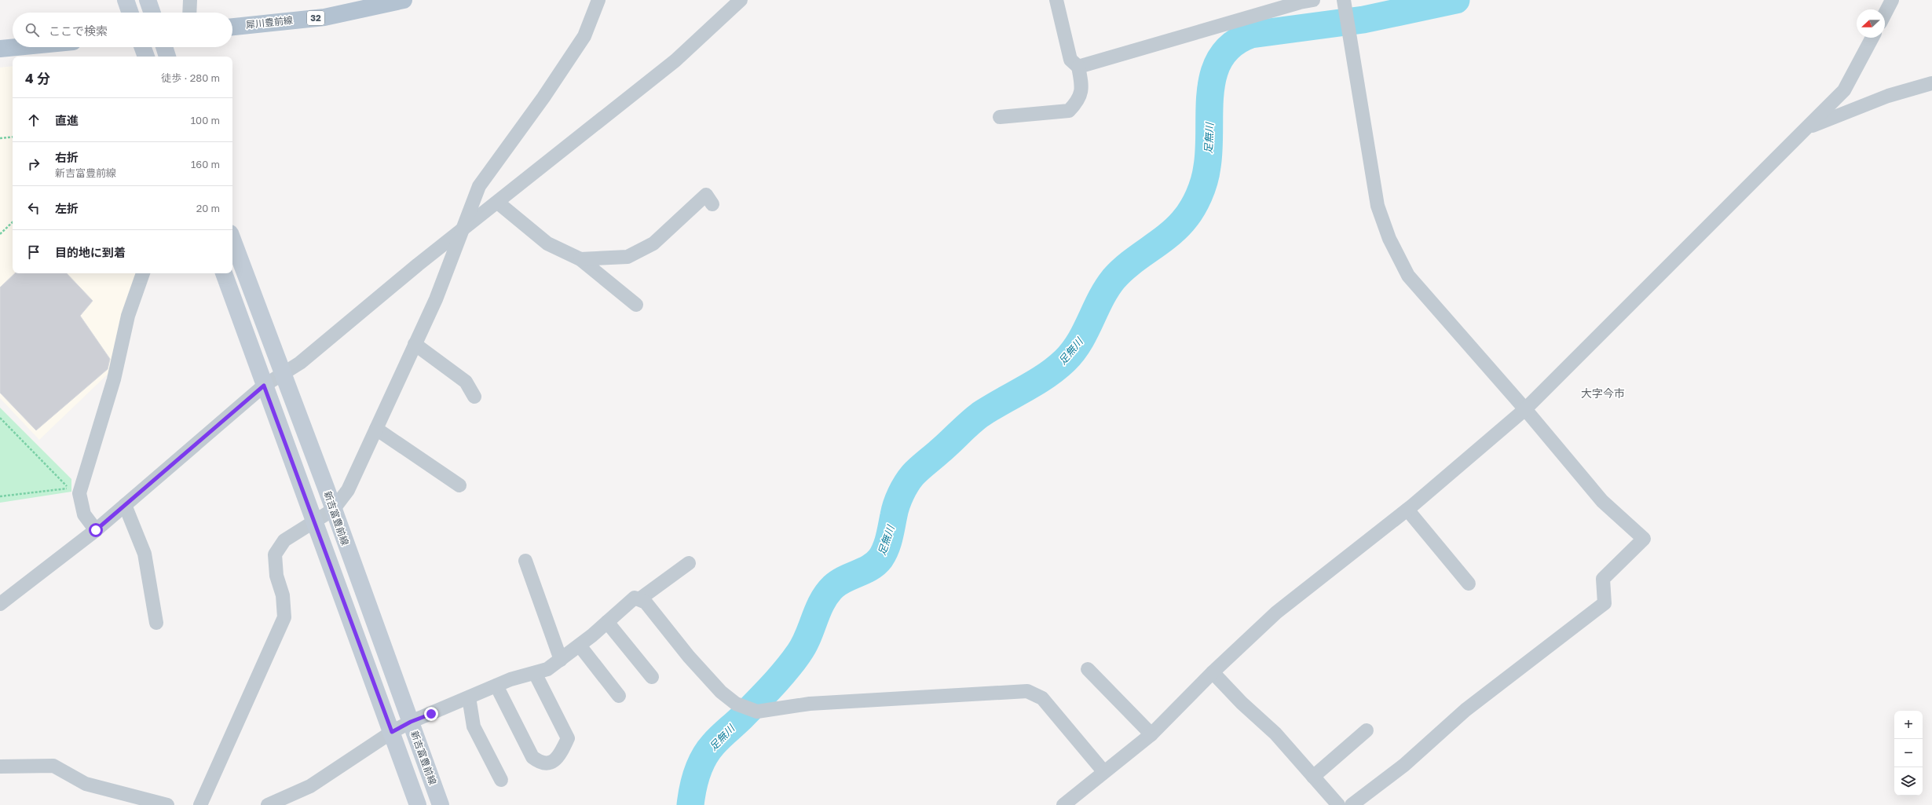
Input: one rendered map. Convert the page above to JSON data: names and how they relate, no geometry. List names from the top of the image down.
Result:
{
  "streets": {
    "main road": ["32", "犀川豊前線", "新吉富豊前線"]
  },
  "districts": ["大字今市"],
  "water": ["足無川"],
  "north": "left",
  "page": {
    "search": "ここで検索",
    "heading": ["4 分", "徒歩 · 280 m"],
    "list": [
      ["直進", "100 m"],
      ["右折", "新吉富豊前線", "160 m"],
      ["左折", "20 m"],
      "目的地に到着"
    ],
    "map_buttons": ["+", "−"]
  }
}
